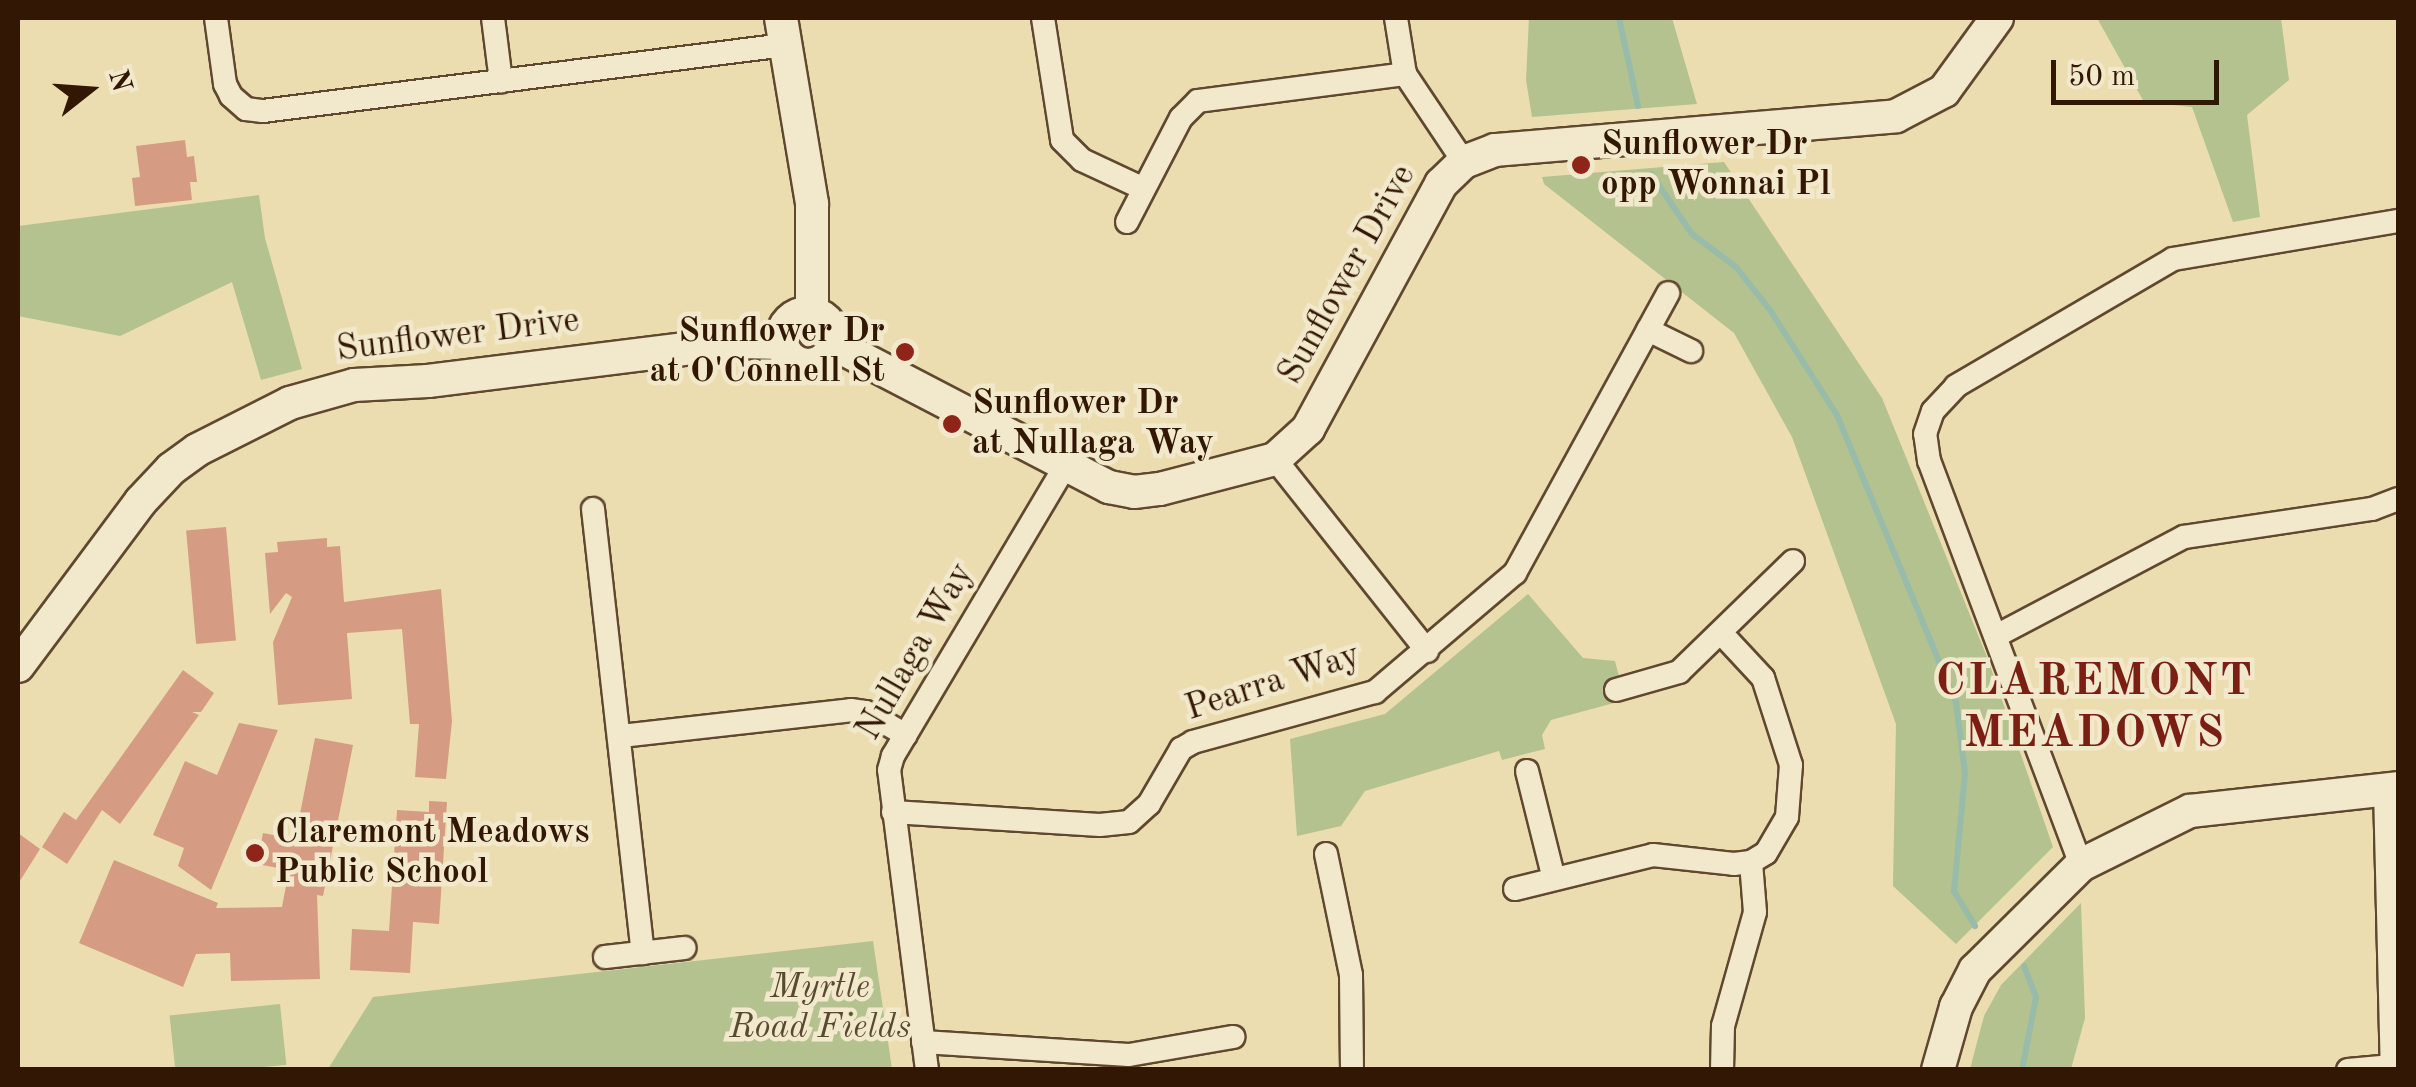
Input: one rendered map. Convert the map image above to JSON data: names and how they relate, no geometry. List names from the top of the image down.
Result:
{
  "streets": {
    "street": ["Sunflower Drive", "Nullaga Way", "Pearra Way"]
  },
  "crossings": [
    ["Nullaga Way", "Pearra Way"]
  ],
  "districts": ["CLAREMONT MEADOWS"],
  "parks": ["Myrtle Road Fields"],
  "places": [
    "Sunflower Dr opp Wonnai Pl",
    "Sunflower Dr at O'Connell St",
    "Sunflower Dr at Nullaga Way",
    "Claremont Meadows Public School"
  ],
  "scale_bar": "50 m",
  "north": "right"
}
